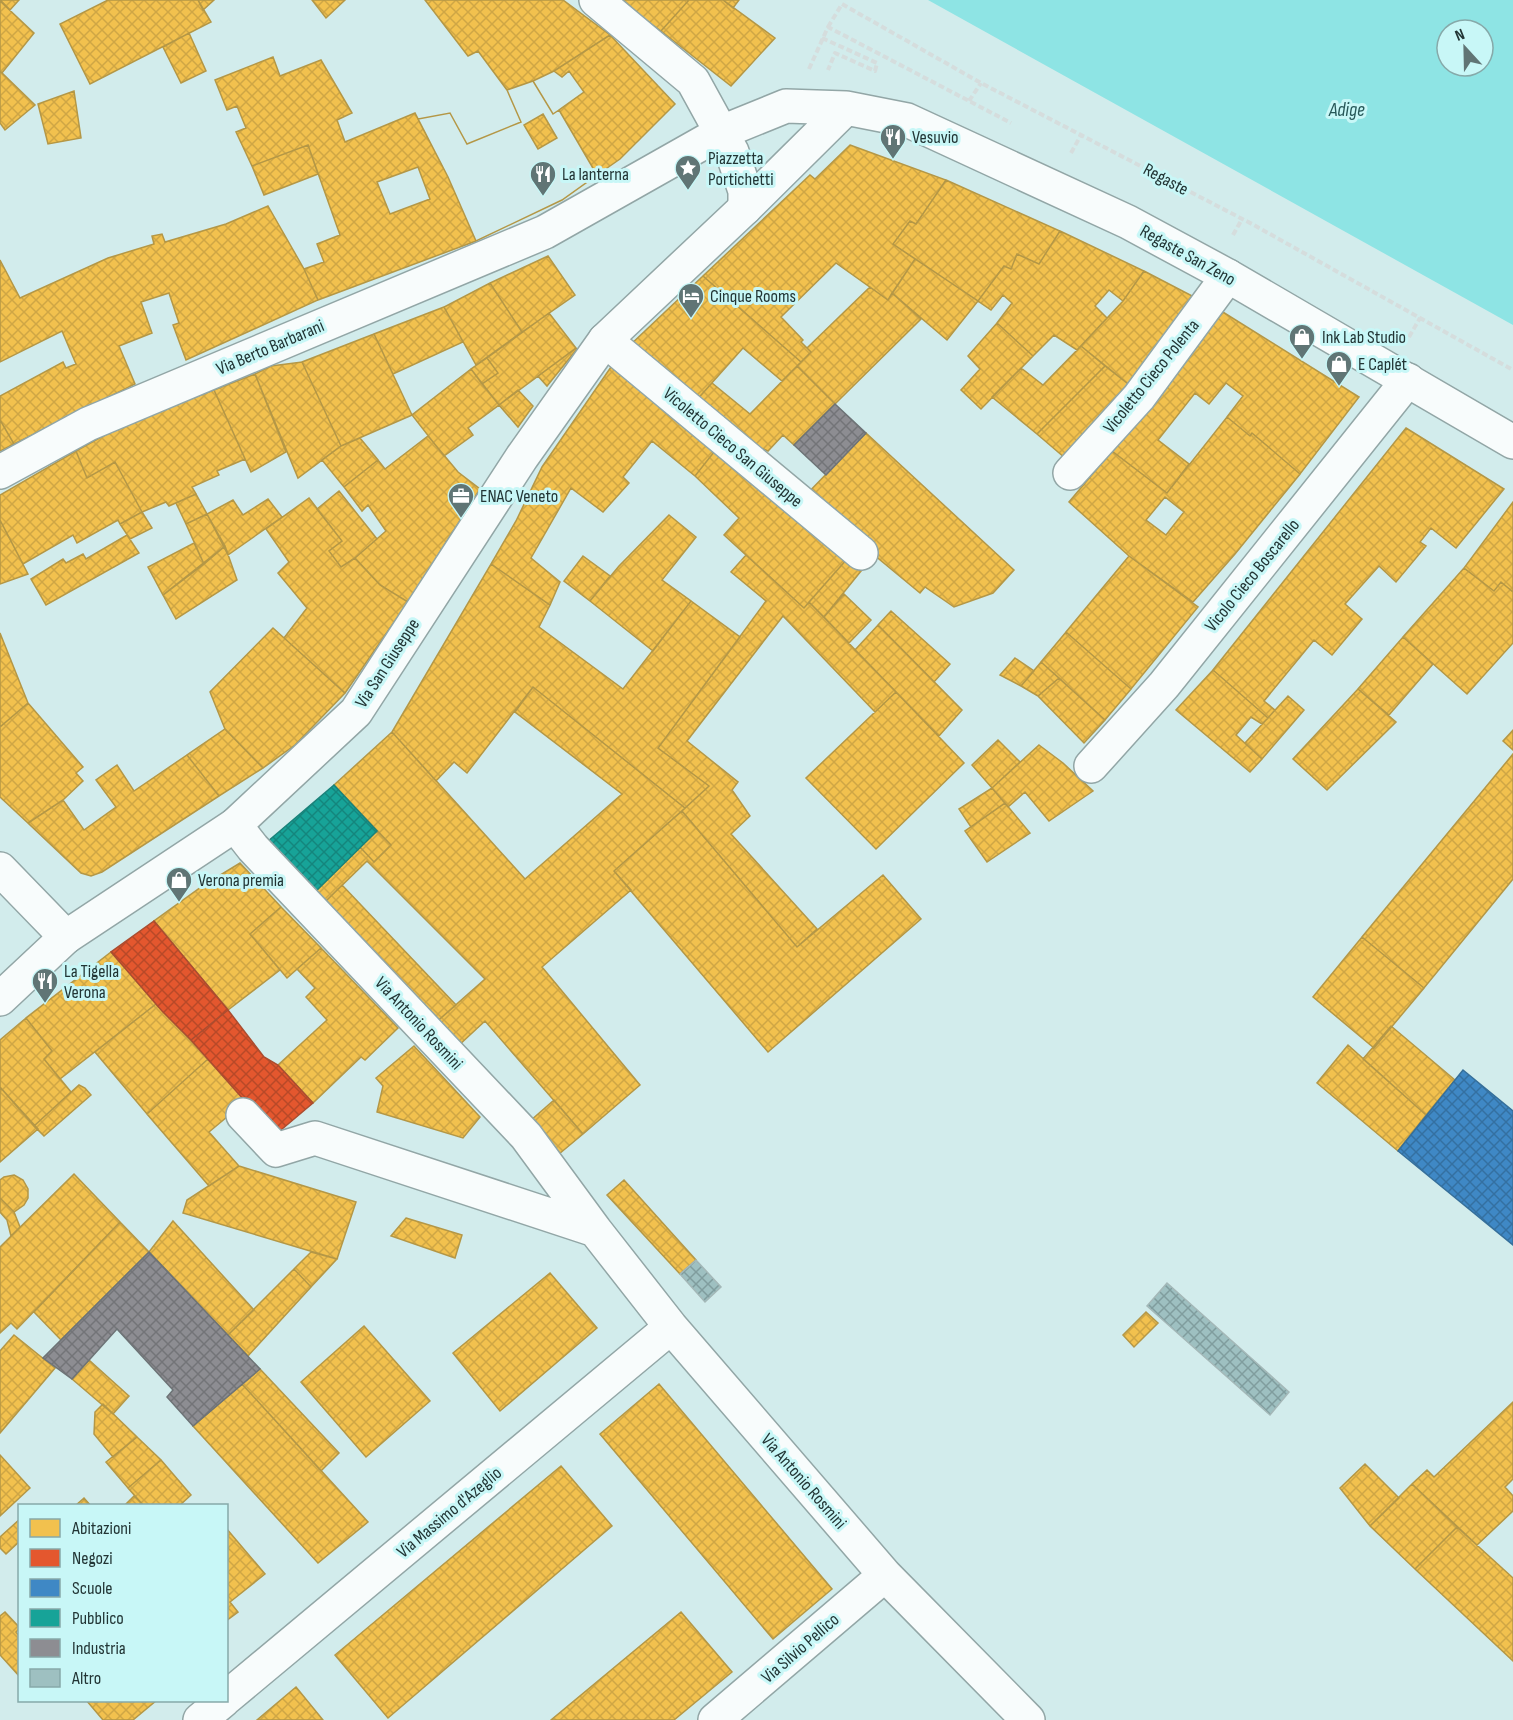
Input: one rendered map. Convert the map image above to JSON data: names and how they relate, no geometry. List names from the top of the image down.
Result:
{
  "streets": {
    "street": [
      "Regaste San Zeno",
      "Via Berto Barbarani",
      "Vicoletto Cieco Polenta",
      "Vicoletto Cieco San Giuseppe",
      "Vicolo Cieco Boscarello",
      "Via San Giuseppe",
      "Via Antonio Rosmini",
      "Via Massimo d'Azeglio",
      "Via Silvio Pellico"
    ],
    "path": ["Regaste"]
  },
  "crossings": [
    ["Regaste San Zeno", "Vicoletto Cieco Polenta"],
    ["Regaste San Zeno", "Vicolo Cieco Boscarello"],
    ["Vicoletto Cieco San Giuseppe", "Via San Giuseppe"],
    ["Via San Giuseppe", "Via Antonio Rosmini"],
    ["Via Antonio Rosmini", "Via Massimo d'Azeglio"],
    ["Via Antonio Rosmini", "Via Silvio Pellico"]
  ],
  "water": ["Adige"],
  "places": {
    "restaurant": ["Vesuvio", "La lanterna", "La Tigella Verona"],
    "place": ["Piazzetta Portichetti"],
    "hotel": ["Cinque Rooms"],
    "shop": ["Ink Lab Studio", "E Caplét", "Verona premia"],
    "office": ["ENAC Veneto"]
  },
  "legend": [
    "Abitazioni",
    "Negozi",
    "Scuole",
    "Pubblico",
    "Industria",
    "Altro"
  ],
  "north": "top"
}
